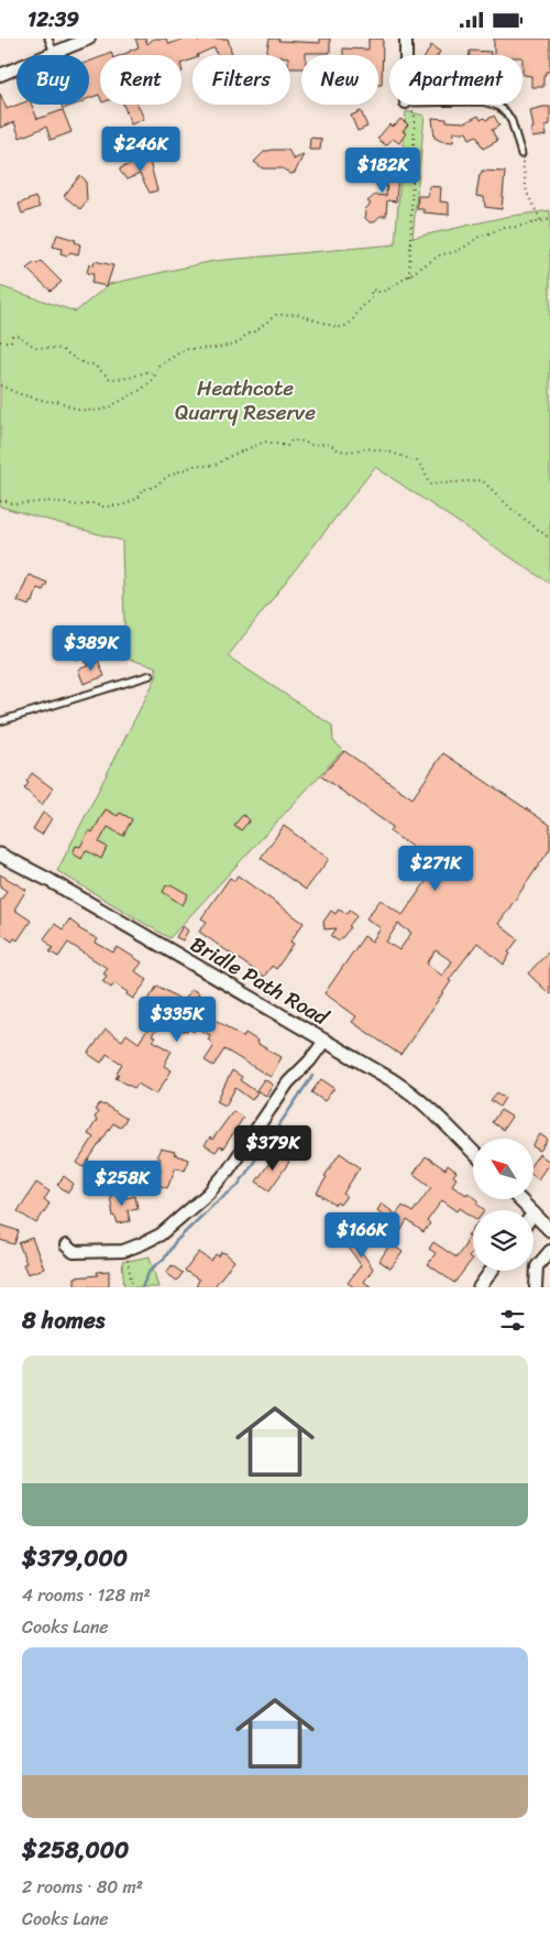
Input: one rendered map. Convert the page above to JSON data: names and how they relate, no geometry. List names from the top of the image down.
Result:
{
  "streets": {
    "street": ["Bridle Path Road"]
  },
  "parks": ["Heathcote Quarry Reserve"],
  "north": "top left",
  "page": {
    "status": "12:39",
    "chip": [
      "Buy",
      "Rent",
      "Filters",
      "New",
      "Apartment"
    ],
    "price": [
      "$246K",
      "$182K",
      "$389K",
      "$271K",
      "$335K",
      "$379K",
      "$258K",
      "$166K"
    ],
    "heading": "8 homes",
    "list": [
      {
        "name": "$379,000",
        "note": "4 rooms · 128 m² · Cooks Lane"
      },
      {
        "name": "$258,000",
        "note": "2 rooms · 80 m² · Cooks Lane"
      }
    ]
  }
}
